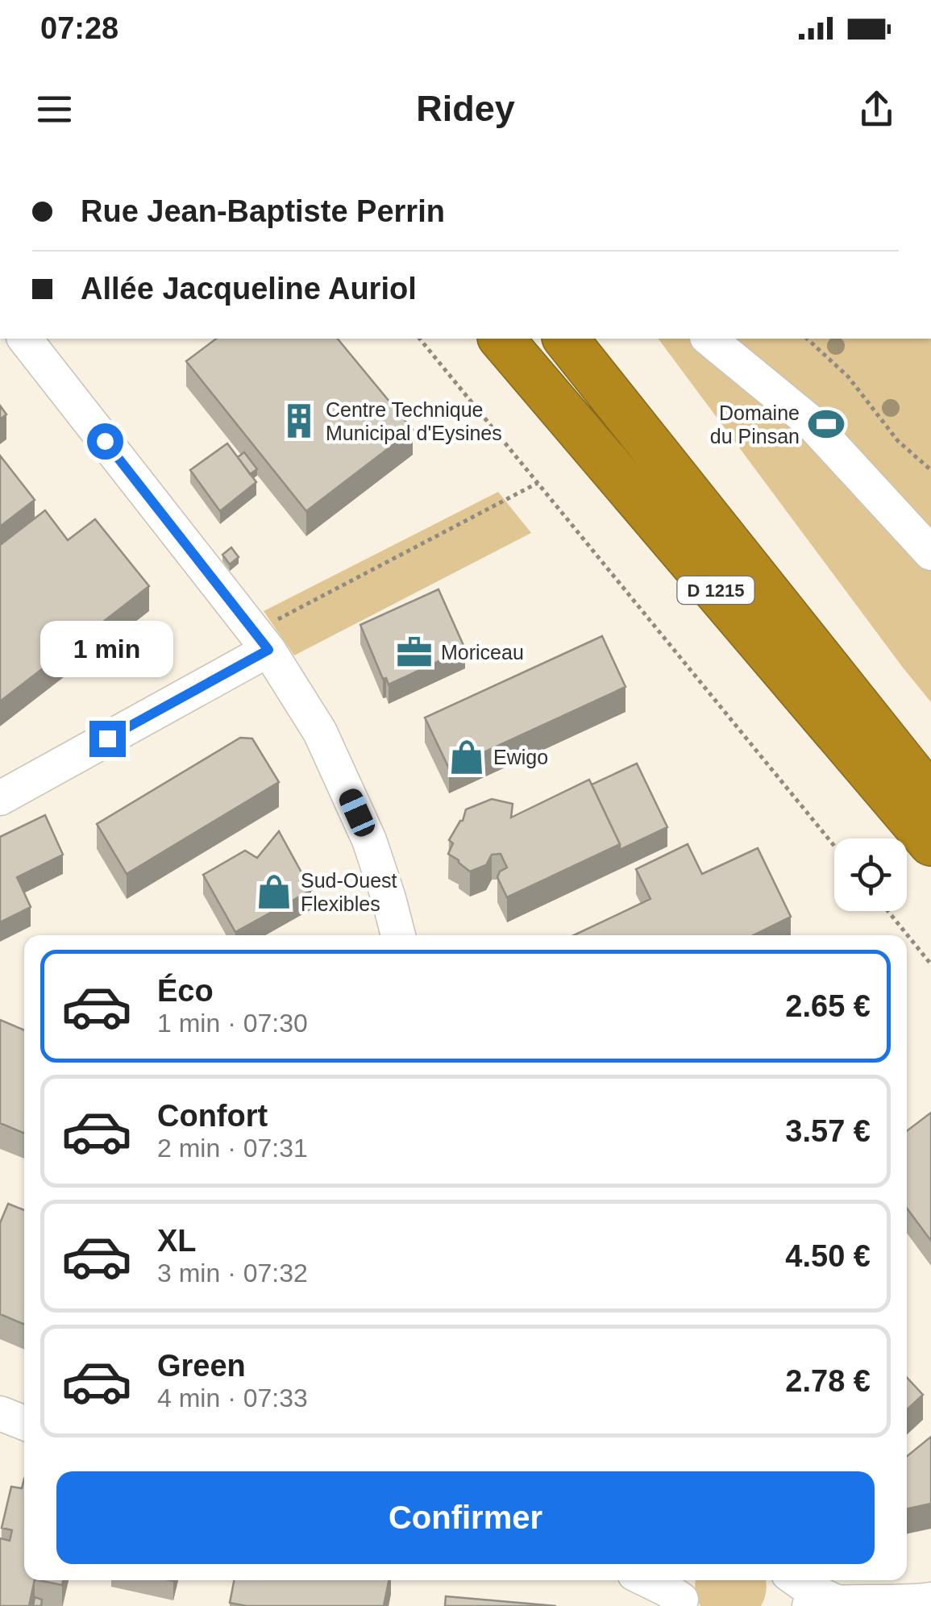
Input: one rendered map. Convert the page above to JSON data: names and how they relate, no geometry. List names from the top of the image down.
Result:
{
  "streets": {
    "highway": ["D 1215"]
  },
  "places": {
    "building": ["Centre Technique Municipal d'Eysines"],
    "sports": ["Domaine du Pinsan"],
    "office": ["Moriceau"],
    "shop": ["Ewigo", "Sud-Ouest Flexibles"]
  },
  "page": {
    "status": "07:28",
    "header": "Ridey",
    "banner": ["Rue Jean-Baptiste Perrin", "Allée Jacqueline Auriol"],
    "bubble": "1 min",
    "list": [
      {
        "name": "Éco",
        "note": "1 min · 07:30",
        "value": "2.65 €"
      },
      {
        "name": "Confort",
        "note": "2 min · 07:31",
        "value": "3.57 €"
      },
      {
        "name": "XL",
        "note": "3 min · 07:32",
        "value": "4.50 €"
      },
      {
        "name": "Green",
        "note": "4 min · 07:33",
        "value": "2.78 €"
      }
    ],
    "buttons": "Confirmer"
  }
}
